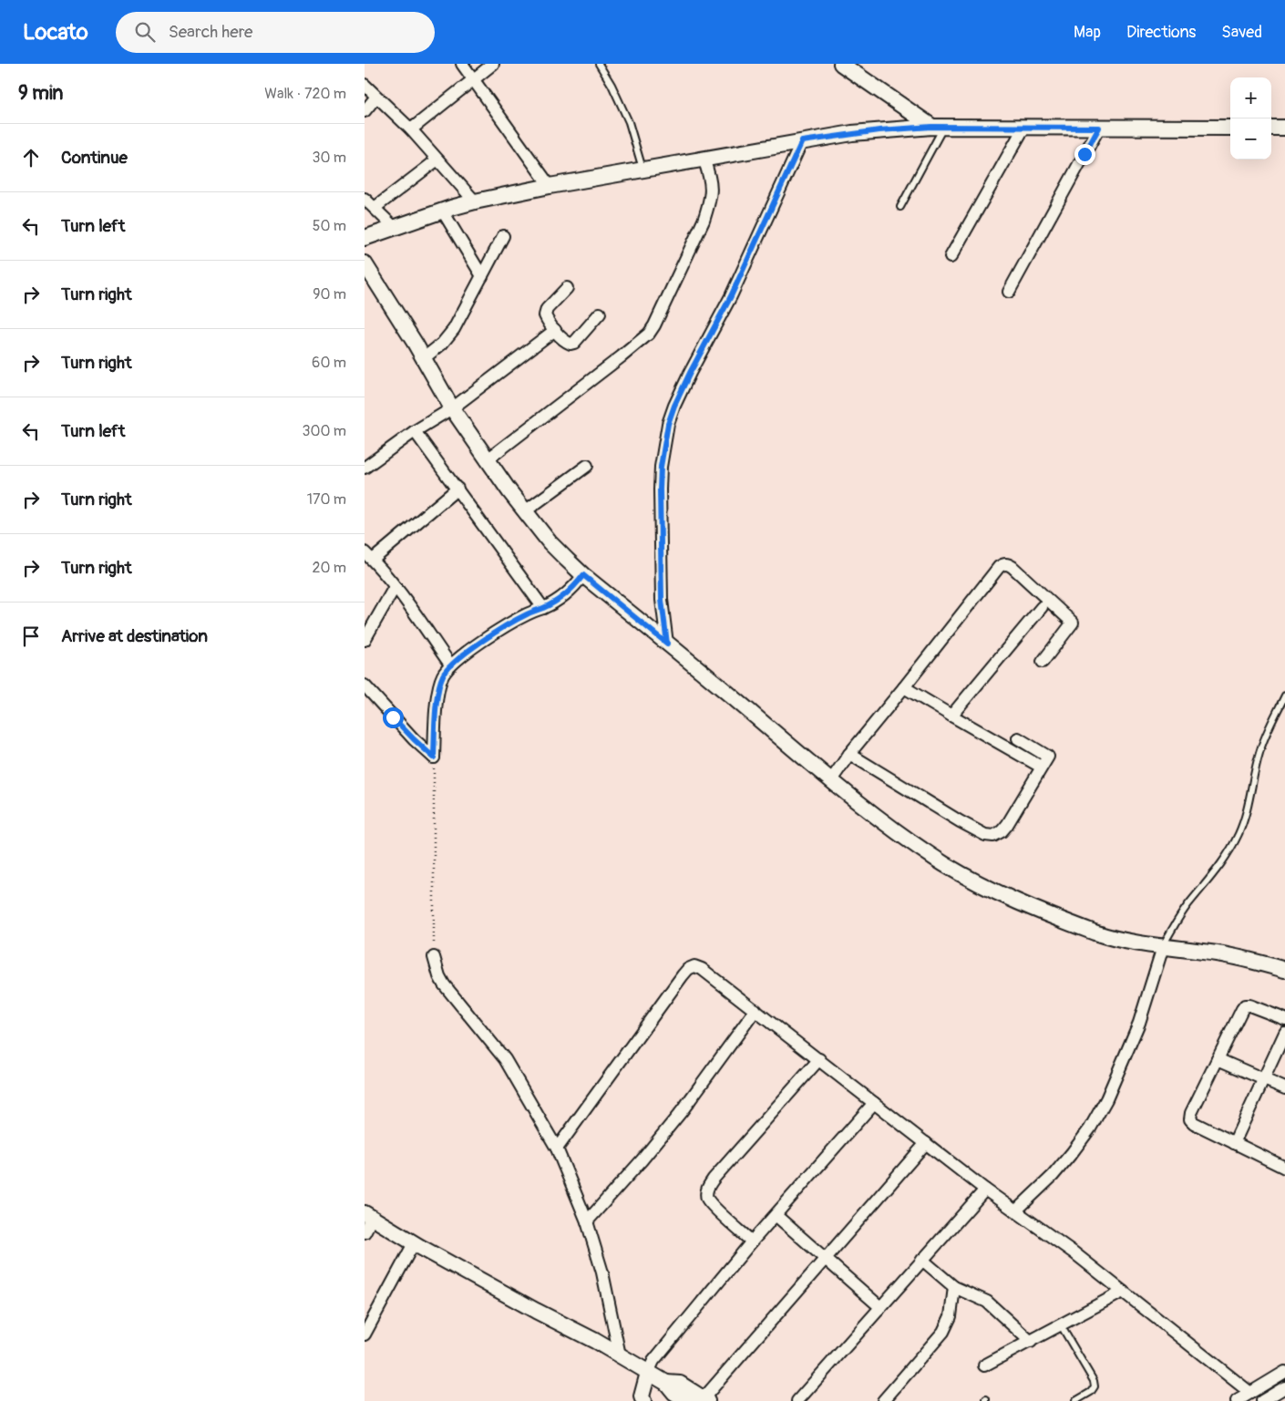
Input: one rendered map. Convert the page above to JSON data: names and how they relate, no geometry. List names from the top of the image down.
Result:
{
  "page": {
    "header": "Locato",
    "search": "Search here",
    "nav": ["Map", "Directions", "Saved"],
    "heading": ["9 min", "Walk · 720 m"],
    "map_buttons": ["+", "−"],
    "list": [
      ["Continue", "30 m"],
      ["Turn left", "50 m"],
      ["Turn right", "90 m"],
      ["Turn right", "60 m"],
      ["Turn left", "300 m"],
      ["Turn right", "170 m"],
      ["Turn right", "20 m"],
      "Arrive at destination"
    ]
  }
}
